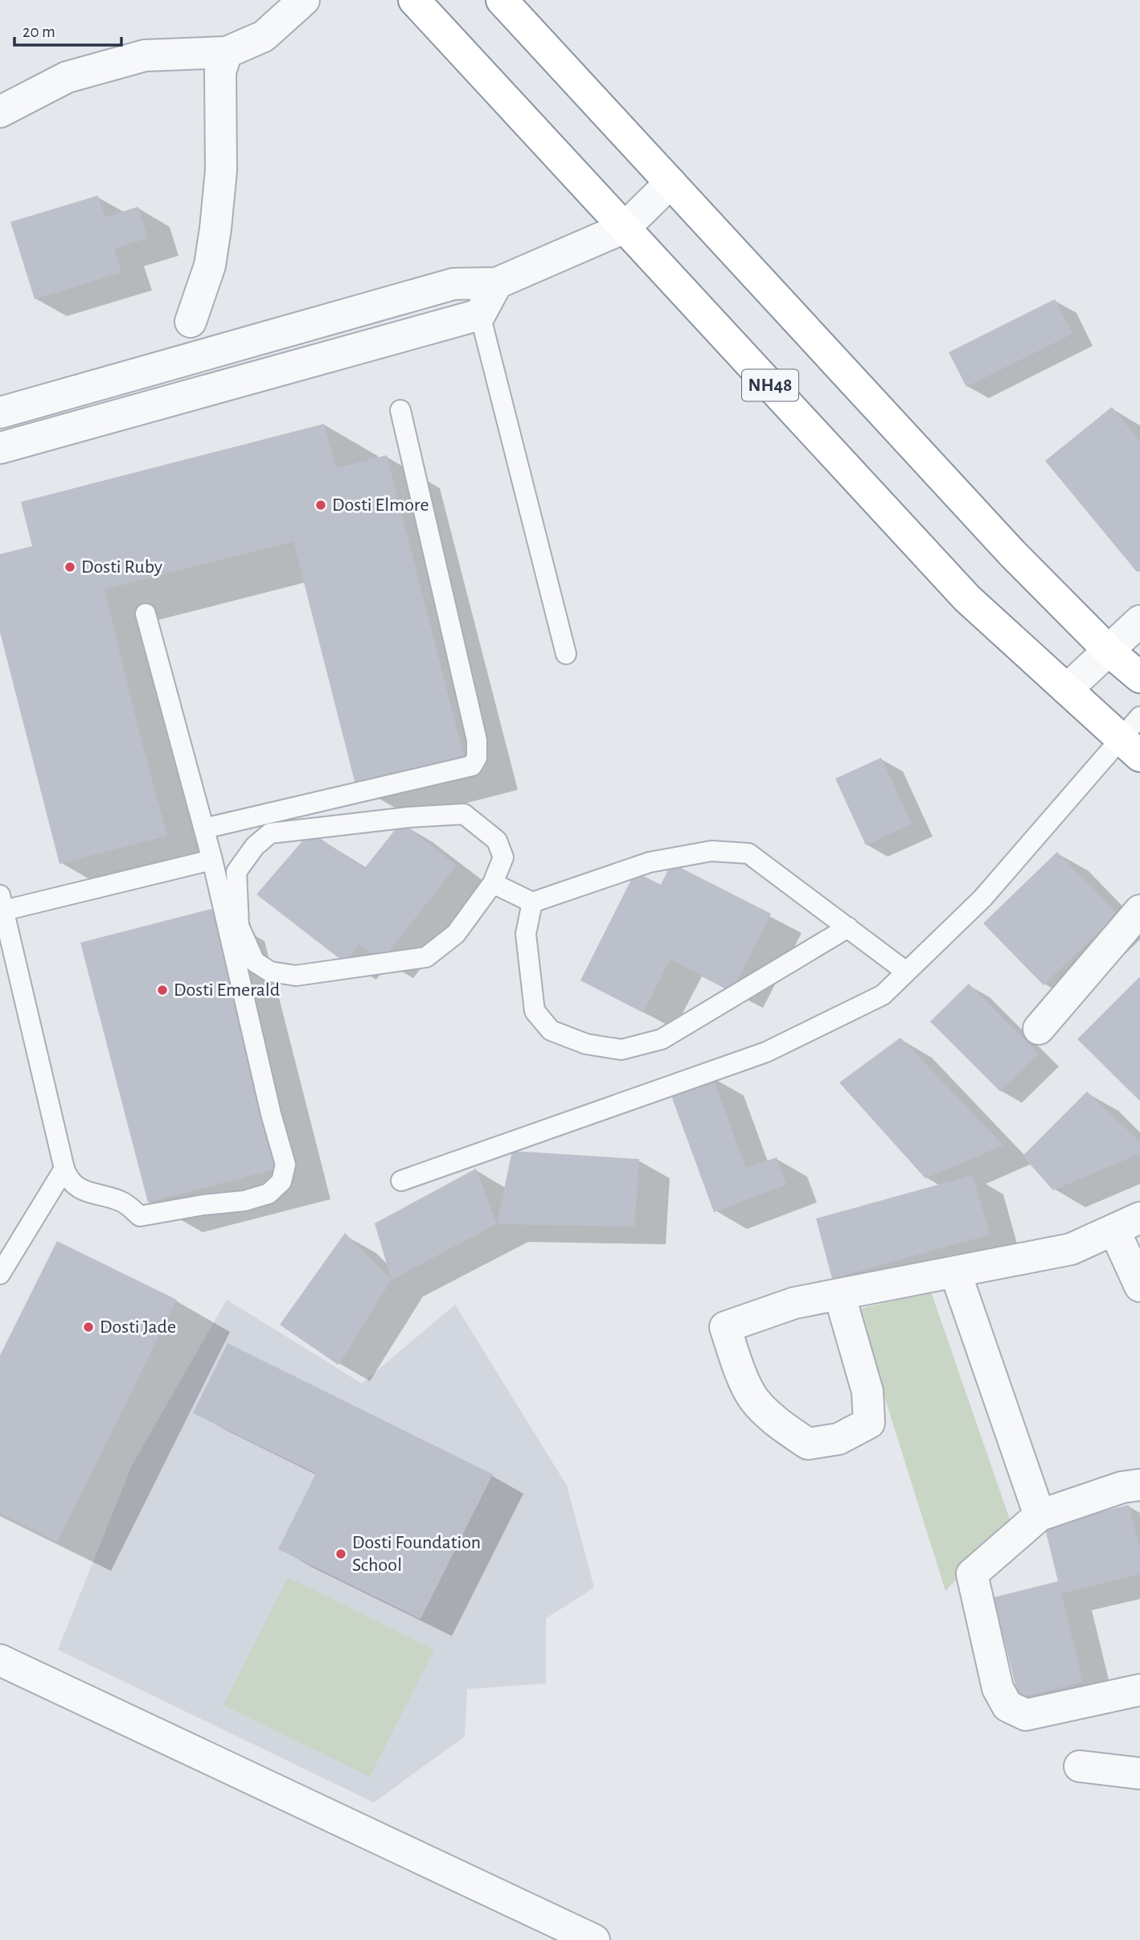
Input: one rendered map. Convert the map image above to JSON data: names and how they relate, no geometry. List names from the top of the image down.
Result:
{
  "streets": {
    "highway": ["NH48"]
  },
  "places": [
    "Dosti Elmore",
    "Dosti Ruby",
    "Dosti Emerald",
    "Dosti Jade",
    "Dosti Foundation School"
  ],
  "scale_bar": "20 m"
}
